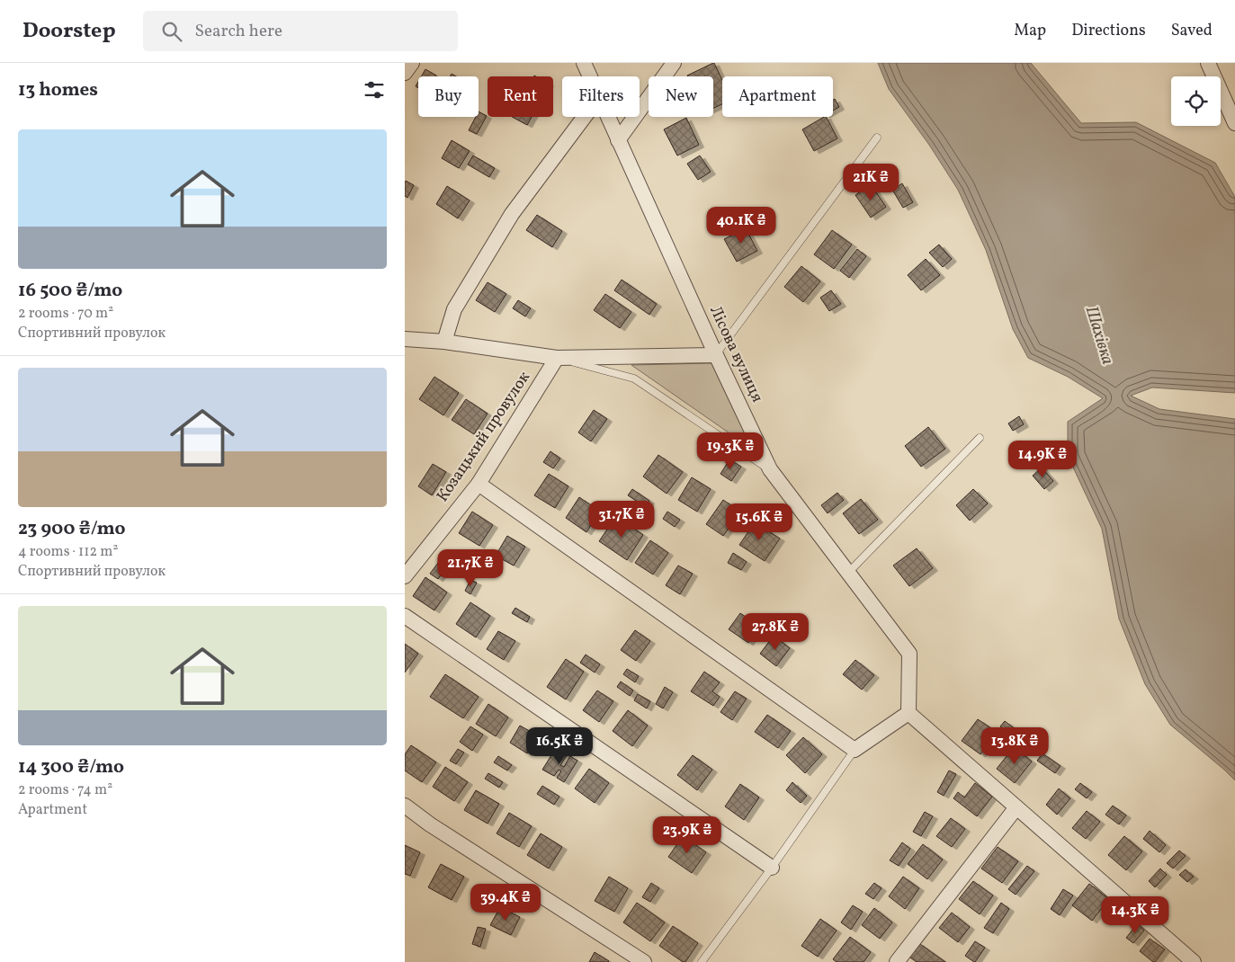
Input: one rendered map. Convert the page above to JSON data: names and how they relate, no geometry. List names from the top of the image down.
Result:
{
  "streets": {
    "street": ["Лісова вулиця", "Козацький провулок"]
  },
  "water": ["Шахівка"],
  "page": {
    "header": "Doorstep",
    "search": "Search here",
    "nav": ["Map", "Directions", "Saved"],
    "heading": "13 homes",
    "chip": [
      "Buy",
      "Rent",
      "Filters",
      "New",
      "Apartment"
    ],
    "list": [
      {
        "name": "16 500 ₴/mo",
        "note": "2 rooms · 70 m² · Спортивний провулок"
      },
      {
        "name": "23 900 ₴/mo",
        "note": "4 rooms · 112 m² · Спортивний провулок"
      },
      {
        "name": "14 300 ₴/mo",
        "note": "2 rooms · 74 m² · Apartment"
      }
    ],
    "price": [
      "21K ₴",
      "40.1K ₴",
      "19.3K ₴",
      "14.9K ₴",
      "31.7K ₴",
      "15.6K ₴",
      "21.7K ₴",
      "27.8K ₴",
      "16.5K ₴",
      "13.8K ₴",
      "23.9K ₴",
      "39.4K ₴",
      "14.3K ₴"
    ]
  }
}
